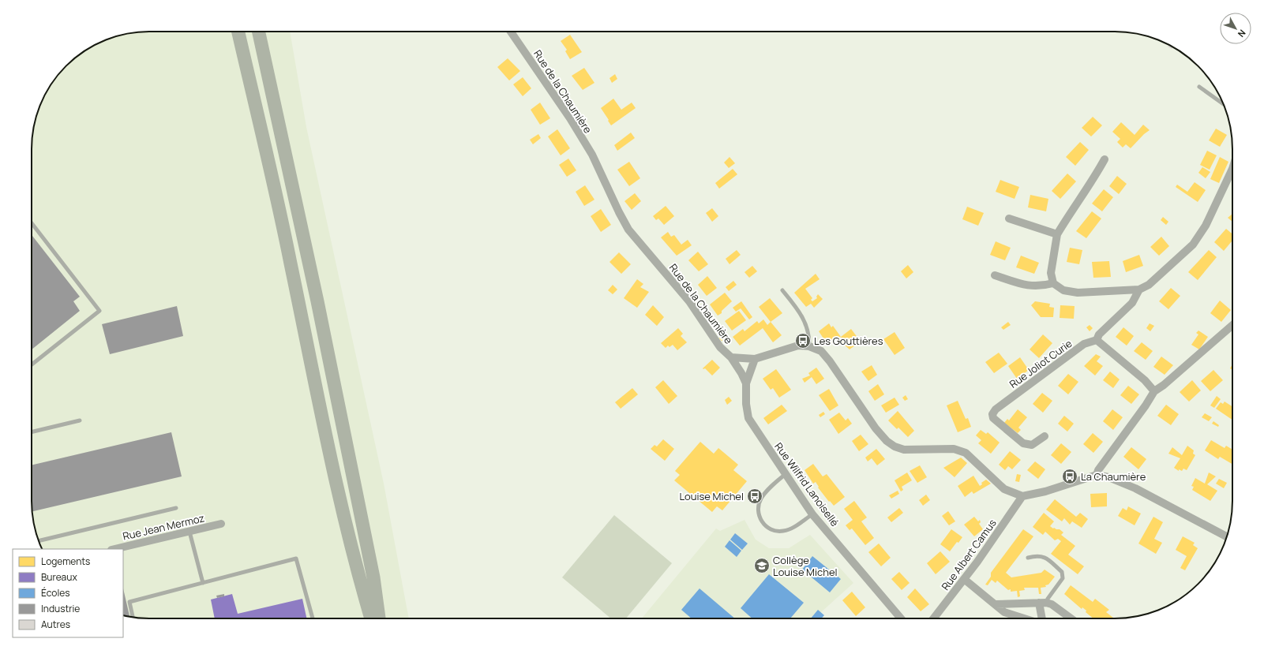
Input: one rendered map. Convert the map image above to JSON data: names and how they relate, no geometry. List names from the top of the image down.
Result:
{
  "streets": {
    "street": [
      "Rue de la Chaumière",
      "Rue Joliot Curie",
      "Rue Wilfrid Lanoisellé",
      "Rue Jean Mermoz",
      "Rue Albert Camus"
    ]
  },
  "crossings": [
    ["Rue de la Chaumière", "Rue Wilfrid Lanoisellé"],
    ["Rue de la Chaumière", "Rue Albert Camus"]
  ],
  "places": {
    "bus stop": ["Les Gouttières", "La Chaumière", "Louise Michel"],
    "school or university": ["Collège Louise Michel"]
  },
  "legend": [
    "Logements",
    "Bureaux",
    "Écoles",
    "Industrie",
    "Autres"
  ],
  "north": "bottom right"
}
